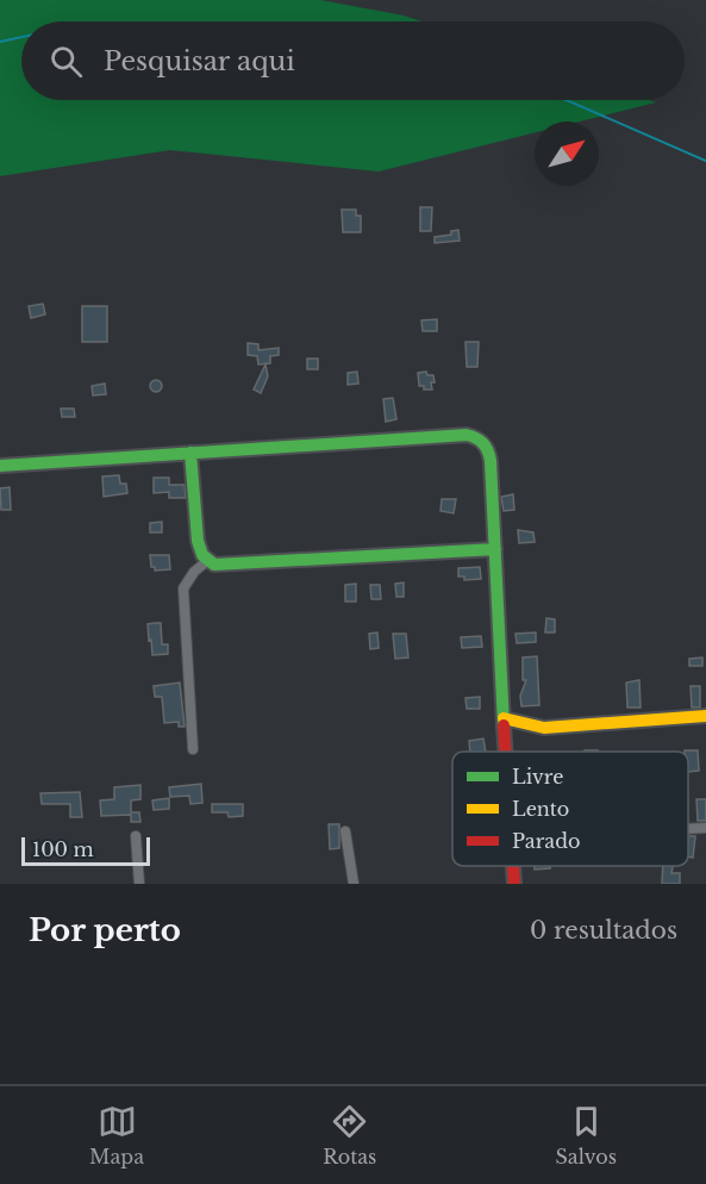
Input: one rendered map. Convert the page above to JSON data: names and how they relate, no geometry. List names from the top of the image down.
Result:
{
  "legend": ["Livre", "Lento", "Parado"],
  "scale_bar": "100 m",
  "north": "top right",
  "page": {
    "search": "Pesquisar aqui",
    "scale": "100 m",
    "heading": ["Por perto", "0 resultados"],
    "nav": ["Mapa", "Rotas", "Salvos"]
  }
}
